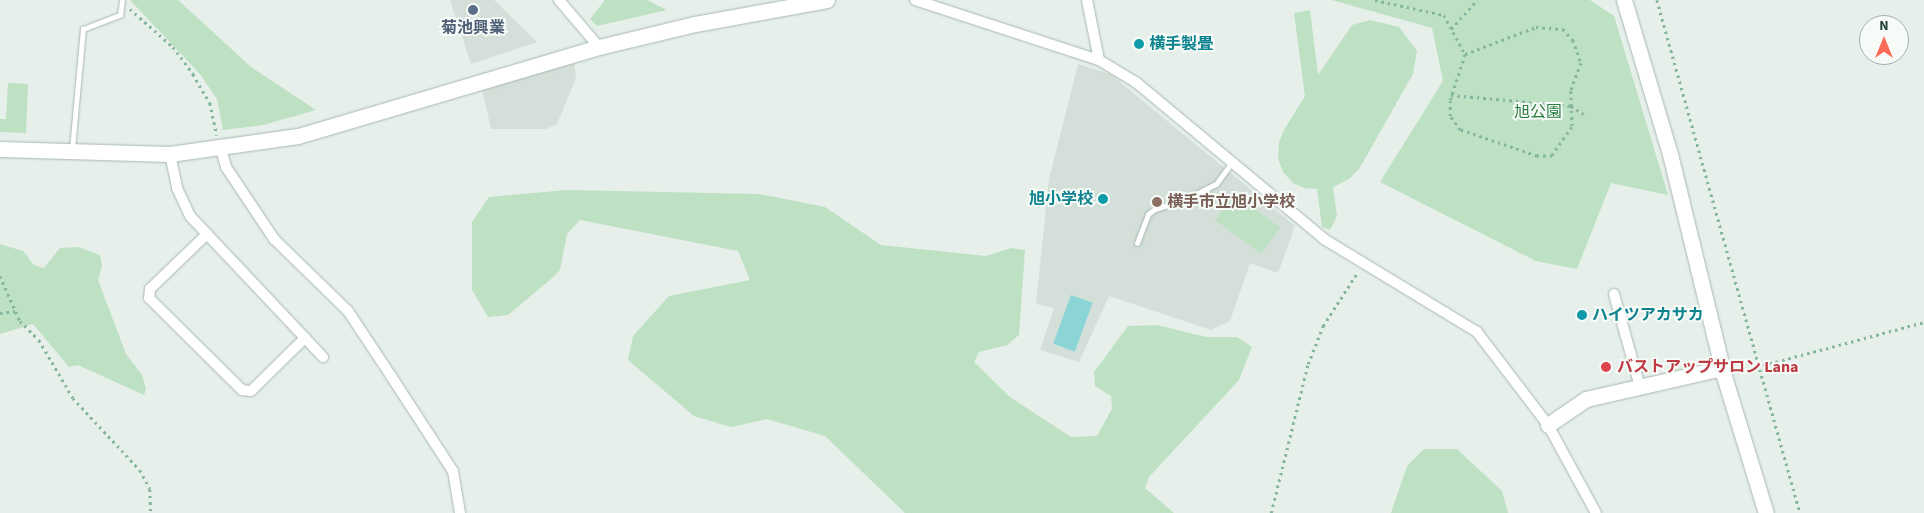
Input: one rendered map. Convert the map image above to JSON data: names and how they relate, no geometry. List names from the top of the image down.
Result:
{
  "parks": ["旭公園"],
  "places": [
    "菊池興業",
    "横手製畳",
    "旭小学校",
    "横手市立旭小学校",
    "ハイツアカサカ",
    "バストアップサロン Lana"
  ],
  "north": "top"
}
